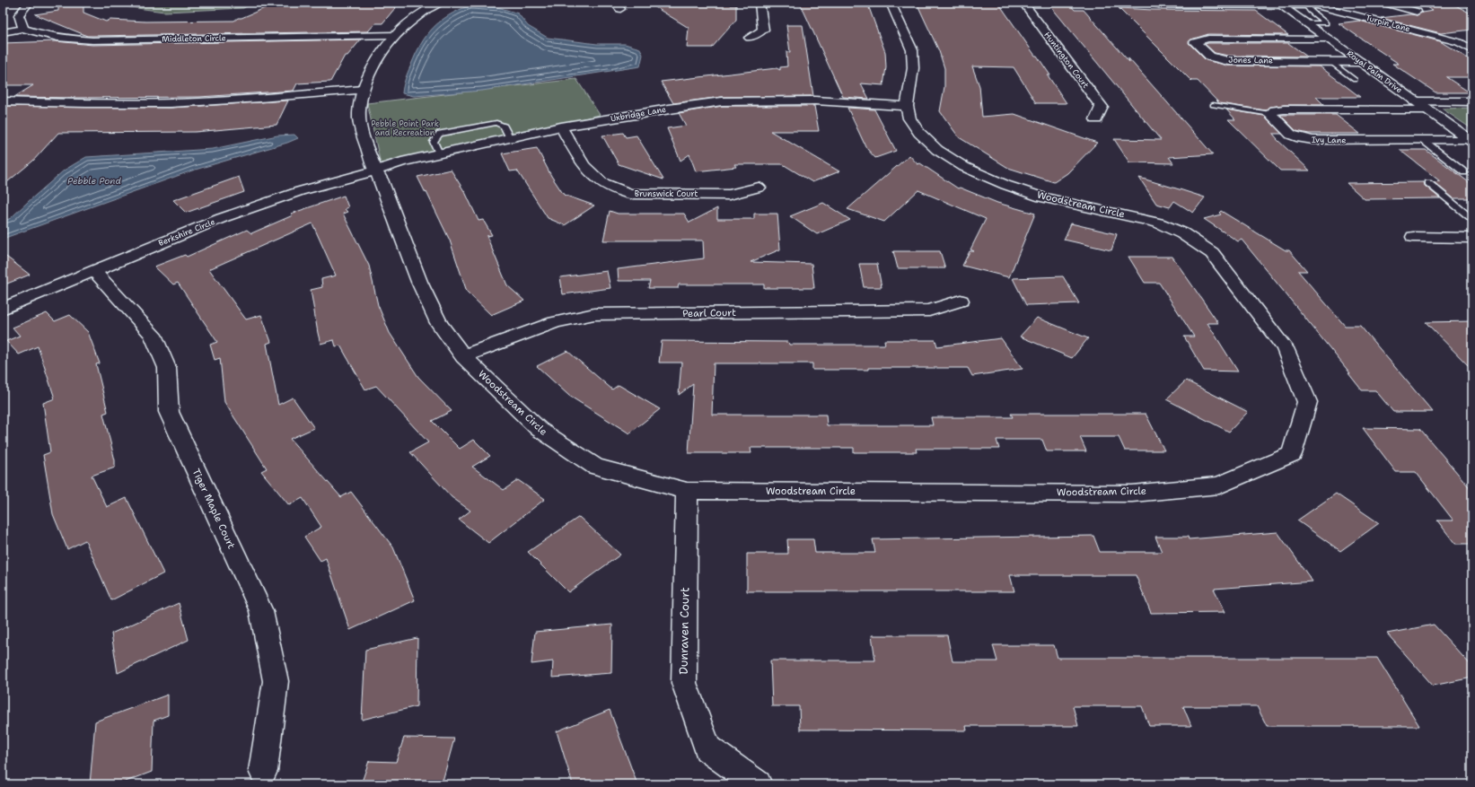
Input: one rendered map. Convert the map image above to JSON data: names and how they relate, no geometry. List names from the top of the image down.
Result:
{
  "streets": {
    "street": [
      "Turpin Lane",
      "Middleton Circle",
      "Huntington Court",
      "Jones Lane",
      "Royal Palm Drive",
      "Uxbridge Lane",
      "Ivy Lane",
      "Brunswick Court",
      "Woodstream Circle",
      "Berkshire Circle",
      "Pearl Court",
      "Tiger Maple Court",
      "Dunraven Court"
    ]
  },
  "crossings": [
    ["Turpin Lane", "Royal Palm Drive"],
    ["Jones Lane", "Royal Palm Drive"],
    ["Royal Palm Drive", "Ivy Lane"],
    ["Uxbridge Lane", "Brunswick Court"],
    ["Uxbridge Lane", "Woodstream Circle"],
    ["Uxbridge Lane", "Berkshire Circle"],
    ["Woodstream Circle", "Berkshire Circle"],
    ["Woodstream Circle", "Pearl Court"],
    ["Woodstream Circle", "Dunraven Court"],
    ["Berkshire Circle", "Tiger Maple Court"]
  ],
  "water": ["Pebble Pond"],
  "parks": ["Pebble Point Park and Recreation"]
}
